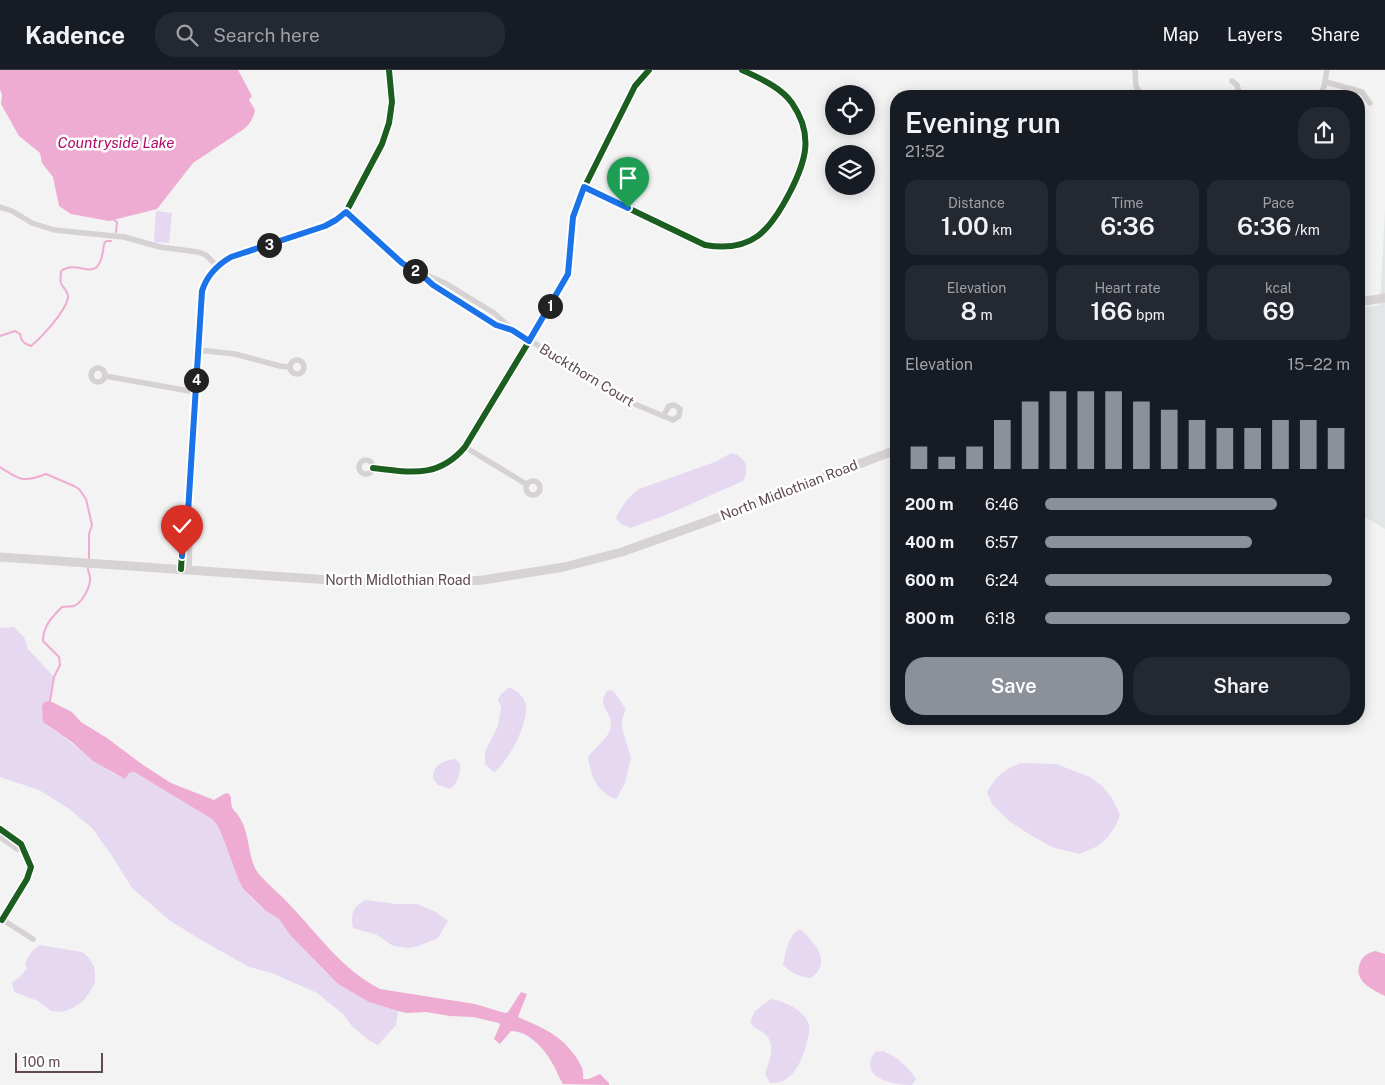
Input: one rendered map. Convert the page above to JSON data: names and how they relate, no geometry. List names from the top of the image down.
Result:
{
  "streets": {
    "main road": ["North Midlothian Road"],
    "street": ["Buckthorn Court"]
  },
  "water": ["Countryside Lake"],
  "scale_bar": "100 m",
  "page": {
    "header": "Kadence",
    "search": "Search here",
    "nav": ["Map", "Layers", "Share"],
    "heading": ["Evening run", "21:52"],
    "stats": [
      ["Distance", "1.00 km"],
      ["Time", "6:36"],
      ["Pace", "6:36 /km"],
      ["Elevation", "8 m"],
      ["Heart rate", "166 bpm"],
      ["kcal", "69"]
    ],
    "pins": [
      "3",
      "2",
      "1",
      "4"
    ],
    "chart": ["Elevation", "15–22 m"],
    "list": [
      {
        "name": "200 m",
        "note": "6:46"
      },
      {
        "name": "400 m",
        "note": "6:57"
      },
      {
        "name": "600 m",
        "note": "6:24"
      },
      {
        "name": "800 m",
        "note": "6:18"
      }
    ],
    "buttons": ["Save", "Share"],
    "scale": "100 m"
  }
}
